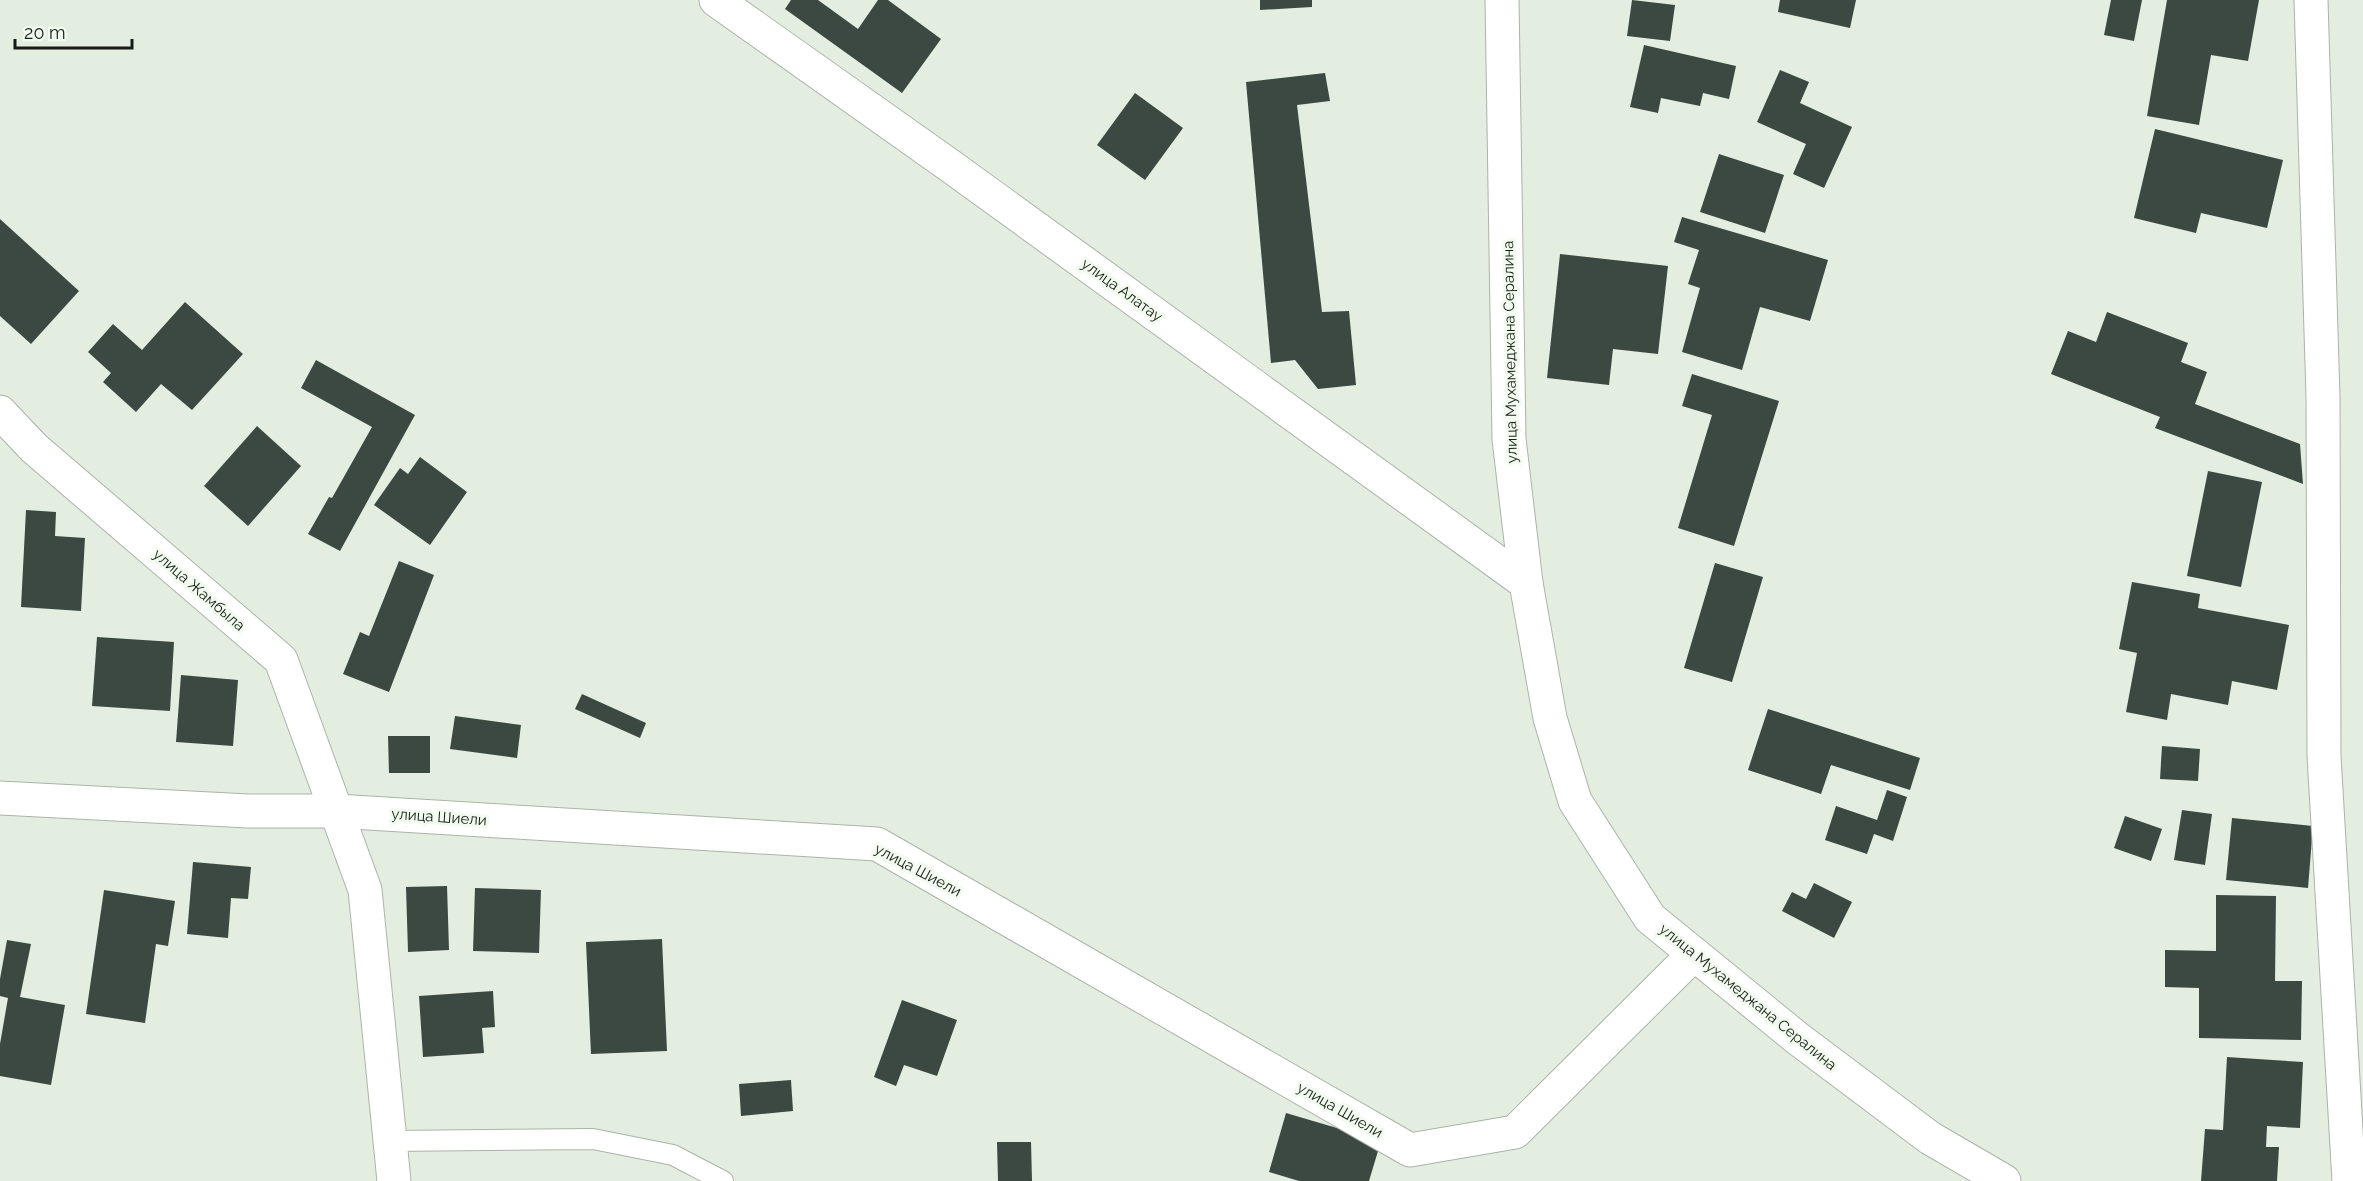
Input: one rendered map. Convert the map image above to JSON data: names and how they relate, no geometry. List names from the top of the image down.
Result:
{
  "streets": {
    "street": [
      "улица Алатау",
      "улица Мухамеджана Сералина",
      "улица Жамбыла",
      "улица Шиели"
    ]
  },
  "crossings": [
    ["улица Алатау", "улица Мухамеджана Сералина"],
    ["улица Мухамеджана Сералина", "улица Шиели"],
    ["улица Жамбыла", "улица Шиели"]
  ],
  "scale_bar": "20 m"
}
